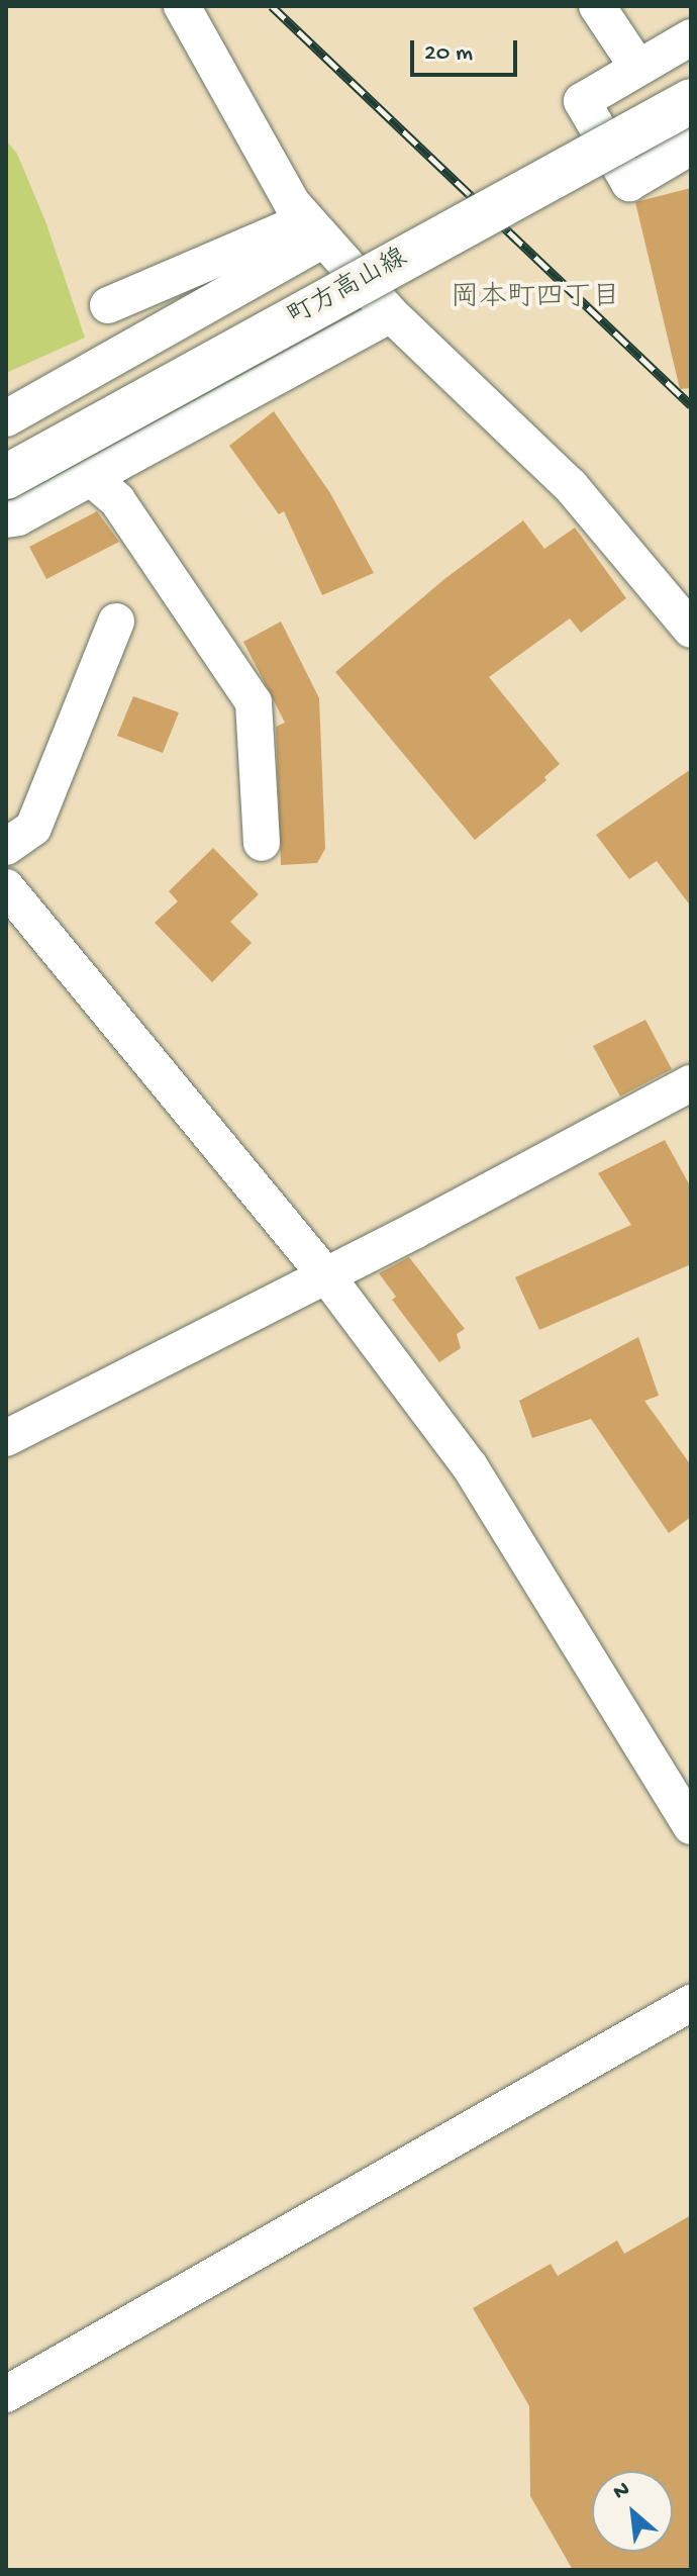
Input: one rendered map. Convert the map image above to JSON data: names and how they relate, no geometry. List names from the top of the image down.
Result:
{
  "streets": {
    "main road": ["町方高山線"]
  },
  "districts": ["岡本町四丁目"],
  "scale_bar": "20 m",
  "north": "top left"
}
